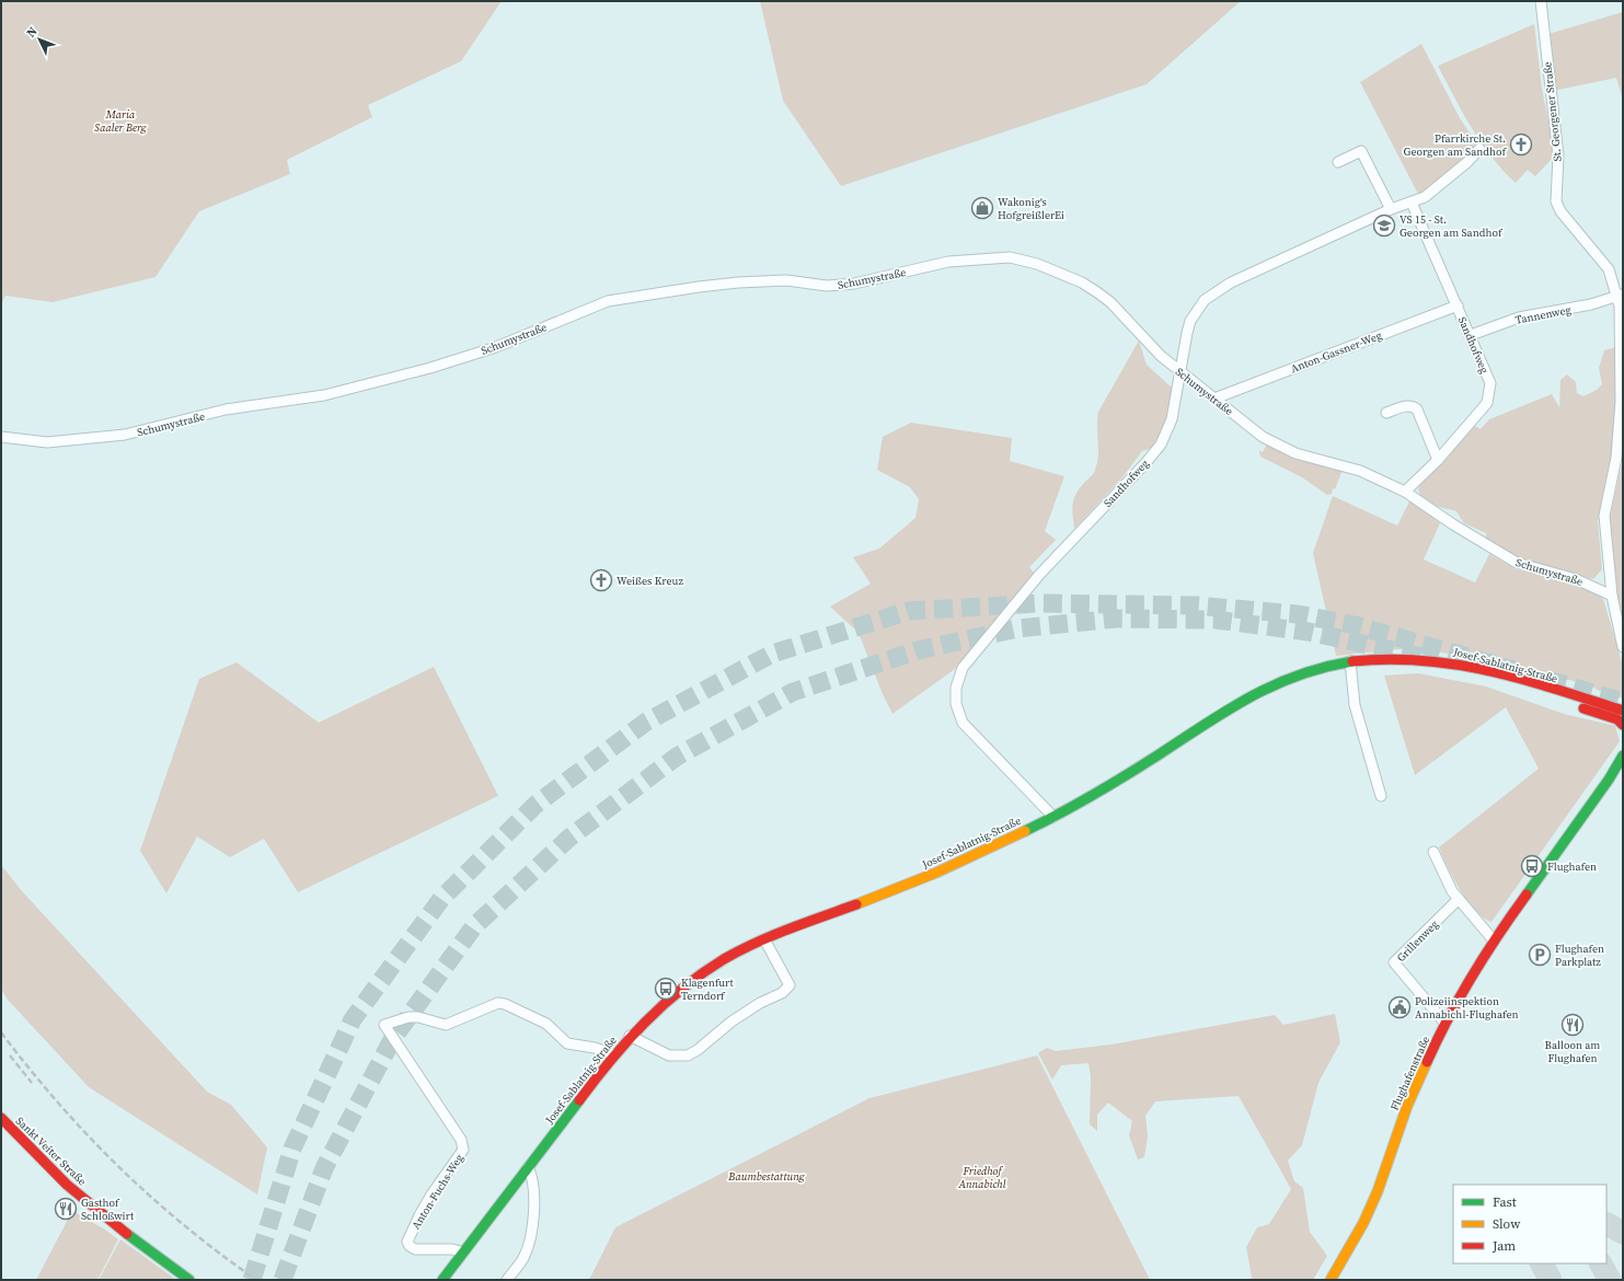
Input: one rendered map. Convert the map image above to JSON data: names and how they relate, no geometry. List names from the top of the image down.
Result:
{
  "streets": {
    "main road": ["Josef-Sablatnig-Straße", "Flughafenstraße", "Sankt Veiter Straße"],
    "street": [
      "St. Georgener Straße",
      "Schumystraße",
      "Tannenweg",
      "Sandhofweg",
      "Anton-Gassner-Weg",
      "Grillenweg",
      "Anton-Fuchs-Weg"
    ]
  },
  "crossings": [
    ["St. Georgener Straße", "Schumystraße"],
    ["St. Georgener Straße", "Tannenweg"],
    ["Schumystraße", "Sandhofweg"],
    ["Schumystraße", "Anton-Gassner-Weg"],
    ["Tannenweg", "Sandhofweg"],
    ["Sandhofweg", "Anton-Gassner-Weg"],
    ["Sandhofweg", "Josef-Sablatnig-Straße"],
    ["Josef-Sablatnig-Straße", "Anton-Fuchs-Weg"],
    ["Grillenweg", "Flughafenstraße"]
  ],
  "parks": ["Maria Saaler Berg", "Friedhof Annabichl", "Baumbestattung"],
  "places": {
    "church": ["Pfarrkirche St. Georgen am Sandhof", "Weißes Kreuz"],
    "shop": ["Wakonig's HofgreißlerEi"],
    "school or university": ["VS 15 - St. Georgen am Sandhof"],
    "bus stop": ["Flughafen", "Klagenfurt Terndorf"],
    "parking": ["Flughafen Parkplatz"],
    "public building": ["Polizeiinspektion Annabichl-Flughafen"],
    "restaurant": ["Balloon am Flughafen", "Gasthof Schloßwirt"]
  },
  "legend": ["Fast", "Slow", "Jam"],
  "north": "top left"
}
